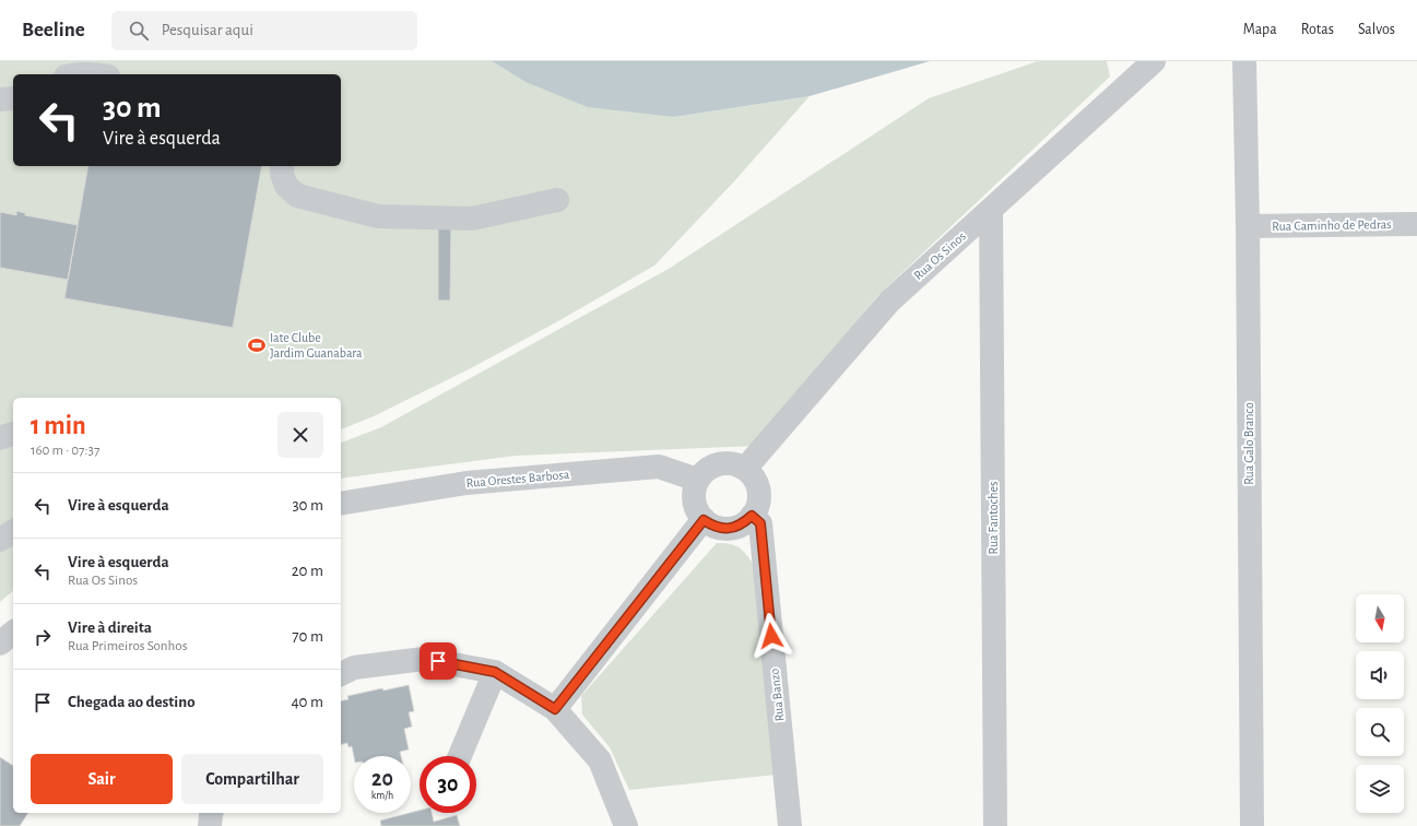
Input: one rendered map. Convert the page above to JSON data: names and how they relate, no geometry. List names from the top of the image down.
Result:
{
  "streets": {
    "street": [
      "Rua Caminho de Pedras",
      "Rua Os Sinos",
      "Rua Galo Branco",
      "Rua Orestes Barbosa",
      "Rua Fantoches",
      "Rua Banzo"
    ]
  },
  "crossings": [
    ["Rua Caminho de Pedras", "Rua Galo Branco"],
    ["Rua Os Sinos", "Rua Orestes Barbosa"],
    ["Rua Os Sinos", "Rua Fantoches"],
    ["Rua Os Sinos", "Rua Banzo"],
    ["Rua Orestes Barbosa", "Rua Banzo"]
  ],
  "places": {
    "sports": ["Iate Clube Jardim Guanabara"]
  },
  "north": "bottom",
  "page": {
    "header": "Beeline",
    "search": "Pesquisar aqui",
    "nav": ["Mapa", "Rotas", "Salvos"],
    "turn": ["30 m", "Vire à esquerda"],
    "heading": ["1 min", "160 m · 07:37"],
    "list": [
      {
        "name": "Vire à esquerda",
        "value": "30 m"
      },
      {
        "name": "Vire à esquerda",
        "note": "Rua Os Sinos",
        "value": "20 m"
      },
      {
        "name": "Vire à direita",
        "note": "Rua Primeiros Sonhos",
        "value": "70 m"
      },
      {
        "name": "Chegada ao destino",
        "value": "40 m"
      }
    ],
    "buttons": ["Sair", "Compartilhar"],
    "speed": "20 km/h",
    "limit": "30"
  }
}
